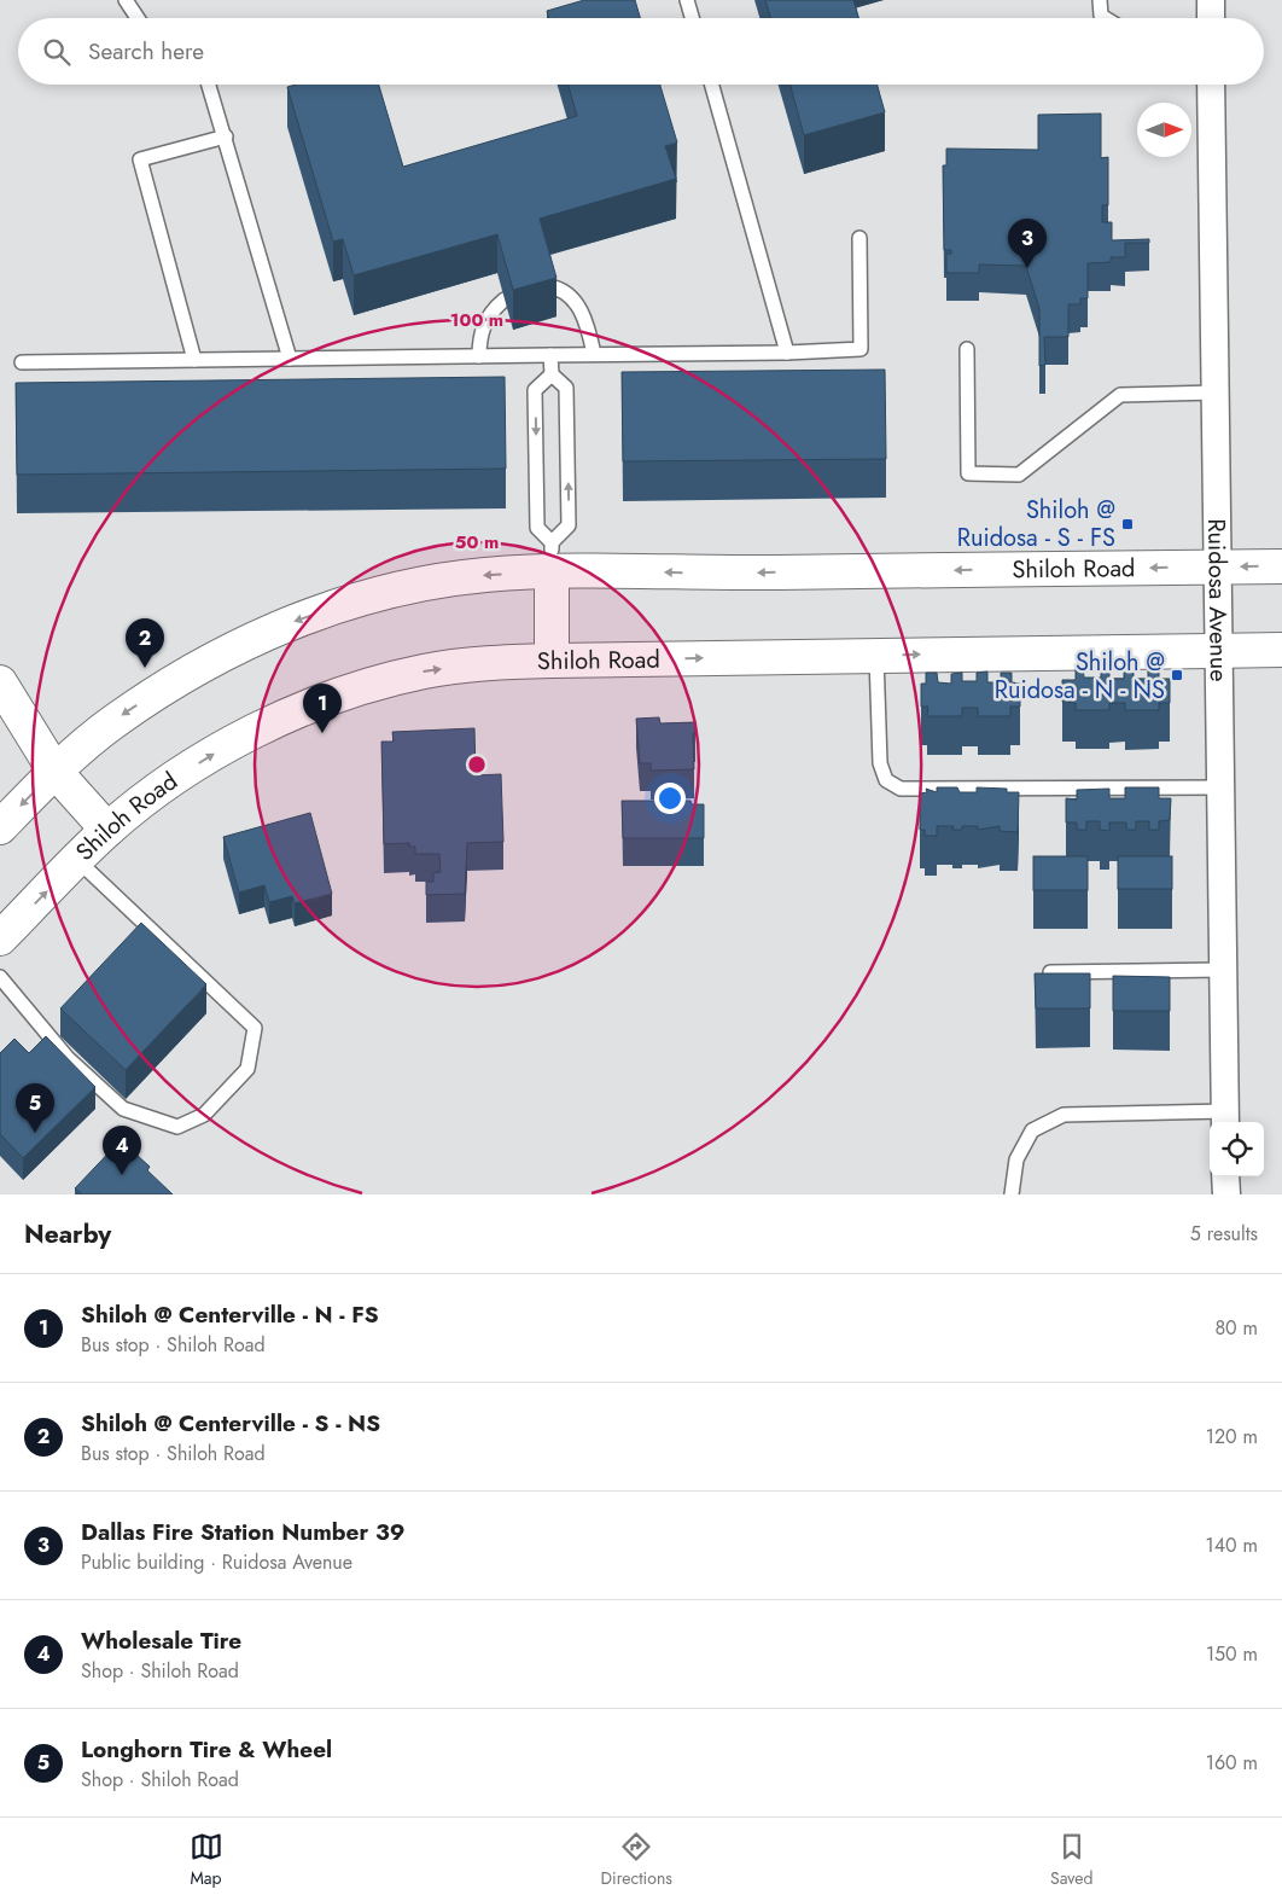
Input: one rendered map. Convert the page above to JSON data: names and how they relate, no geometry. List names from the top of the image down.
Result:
{
  "streets": {
    "main road": ["Shiloh Road"],
    "street": ["Ruidosa Avenue"]
  },
  "crossings": [
    ["Shiloh Road", "Ruidosa Avenue"]
  ],
  "places": {
    "transit": ["Shiloh @ Ruidosa - S - FS", "Shiloh @ Ruidosa - N - NS"]
  },
  "north": "right",
  "page": {
    "search": "Search here",
    "pins": [
      "3",
      "2",
      "1",
      "5",
      "4"
    ],
    "heading": ["Nearby", "5 results"],
    "list": [
      {
        "mark": "1",
        "name": "Shiloh @ Centerville - N - FS",
        "note": "Bus stop · Shiloh Road",
        "value": "80 m"
      },
      {
        "mark": "2",
        "name": "Shiloh @ Centerville - S - NS",
        "note": "Bus stop · Shiloh Road",
        "value": "120 m"
      },
      {
        "mark": "3",
        "name": "Dallas Fire Station Number 39",
        "note": "Public building · Ruidosa Avenue",
        "value": "140 m"
      },
      {
        "mark": "4",
        "name": "Wholesale Tire",
        "note": "Shop · Shiloh Road",
        "value": "150 m"
      },
      {
        "mark": "5",
        "name": "Longhorn Tire & Wheel",
        "note": "Shop · Shiloh Road",
        "value": "160 m"
      }
    ],
    "nav": ["Map", "Directions", "Saved"]
  },
  "rings": ["100 m", "50 m"]
}
